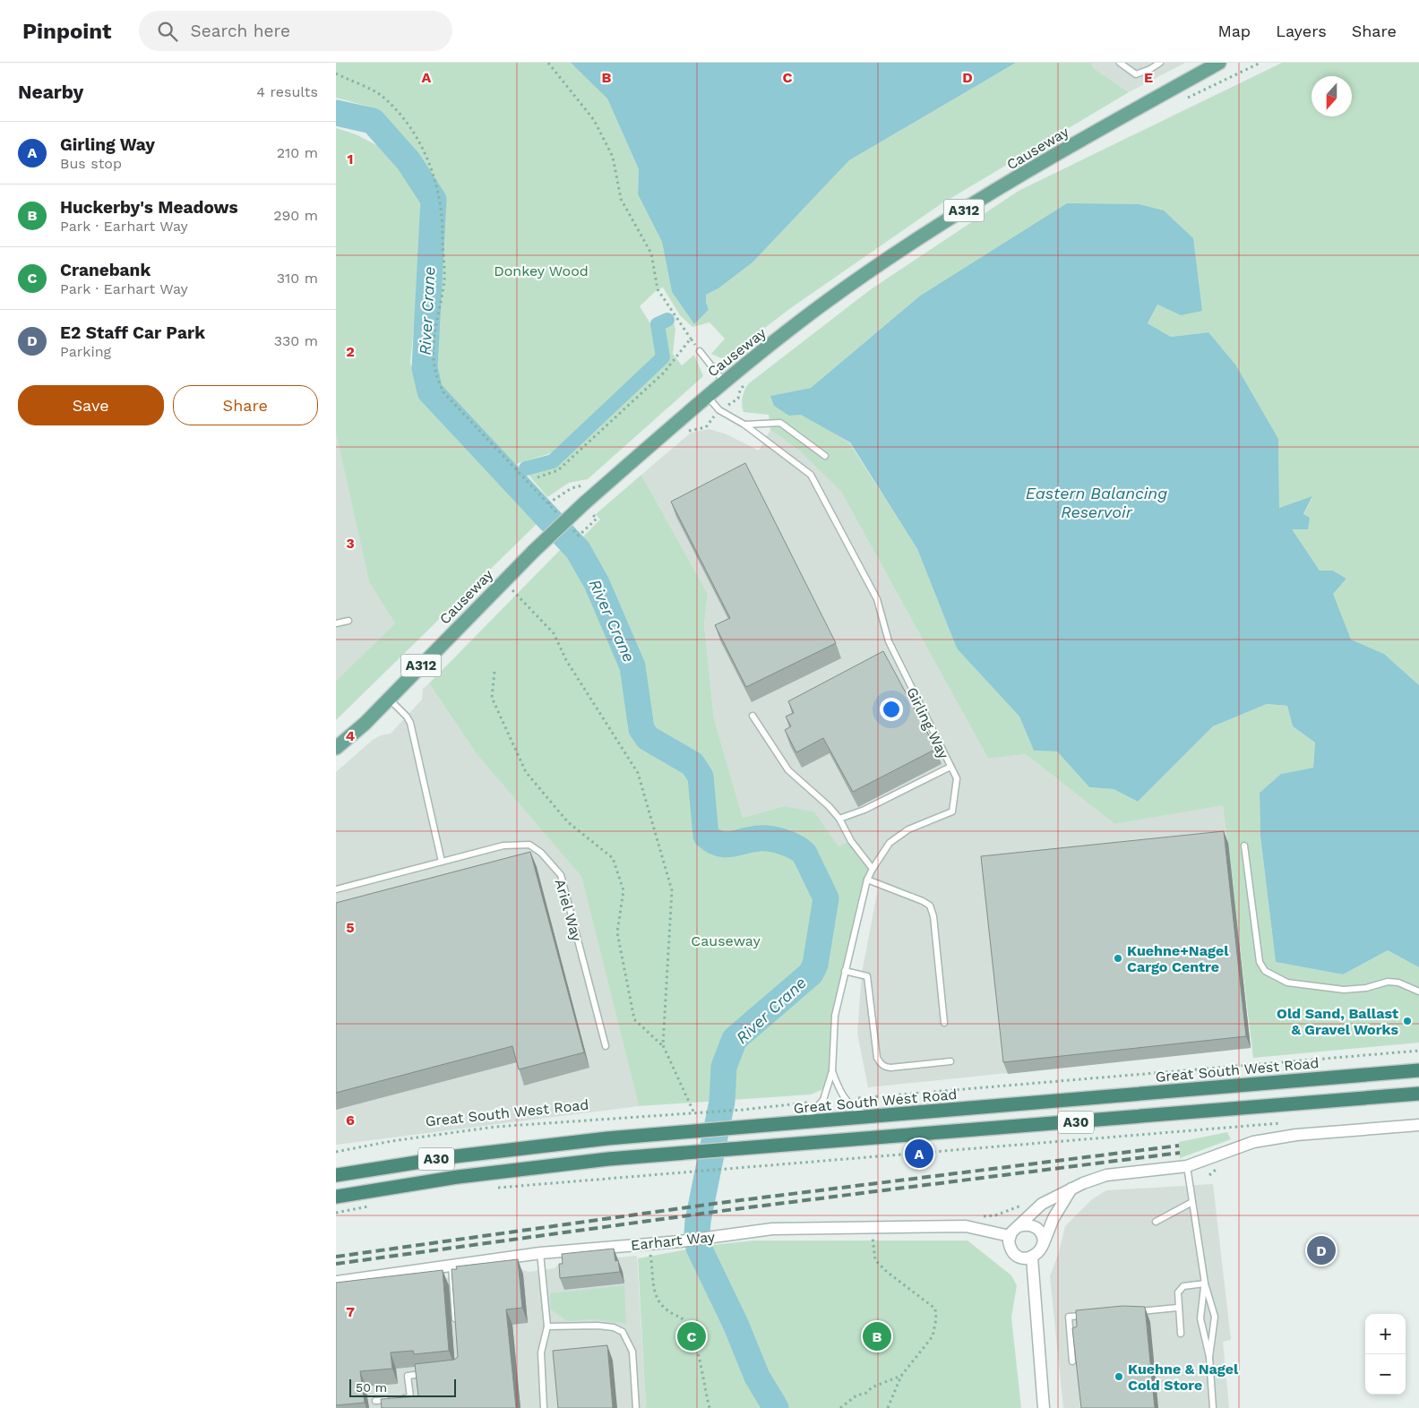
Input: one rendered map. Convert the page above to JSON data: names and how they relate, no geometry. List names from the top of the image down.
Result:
{
  "streets": {
    "highway": ["Great South West Road", "A30"],
    "main road": ["Causeway", "A312"],
    "street": ["Earhart Way"],
    "lane": ["Girling Way", "Ariel Way"]
  },
  "crossings": [
    ["Causeway", "Girling Way"],
    ["Girling Way", "Great South West Road"]
  ],
  "water": ["River Crane", "Eastern Balancing Reservoir"],
  "parks": ["Donkey Wood", "Causeway"],
  "places": ["Kuehne+Nagel Cargo Centre", "Old Sand, Ballast & Gravel Works", "Kuehne & Nagel Cold Store"],
  "scale_bar": "50 m",
  "north": "bottom",
  "page": {
    "header": "Pinpoint",
    "search": "Search here",
    "nav": ["Map", "Layers", "Share"],
    "heading": ["Nearby", "4 results"],
    "list": [
      {
        "mark": "A",
        "name": "Girling Way",
        "note": "Bus stop",
        "value": "210 m"
      },
      {
        "mark": "B",
        "name": "Huckerby's Meadows",
        "note": "Park · Earhart Way",
        "value": "290 m"
      },
      {
        "mark": "C",
        "name": "Cranebank",
        "note": "Park · Earhart Way",
        "value": "310 m"
      },
      {
        "mark": "D",
        "name": "E2 Staff Car Park",
        "note": "Parking",
        "value": "330 m"
      }
    ],
    "buttons": ["Save", "Share"],
    "pins": [
      "A",
      "D",
      "B",
      "C"
    ],
    "map_buttons": ["+", "−"],
    "scale": "50 m"
  },
  "grid": {
    "columns": [
      "A",
      "B",
      "C",
      "D",
      "E"
    ],
    "rows": [
      "1",
      "2",
      "3",
      "4",
      "5",
      "6",
      "7"
    ]
  }
}
